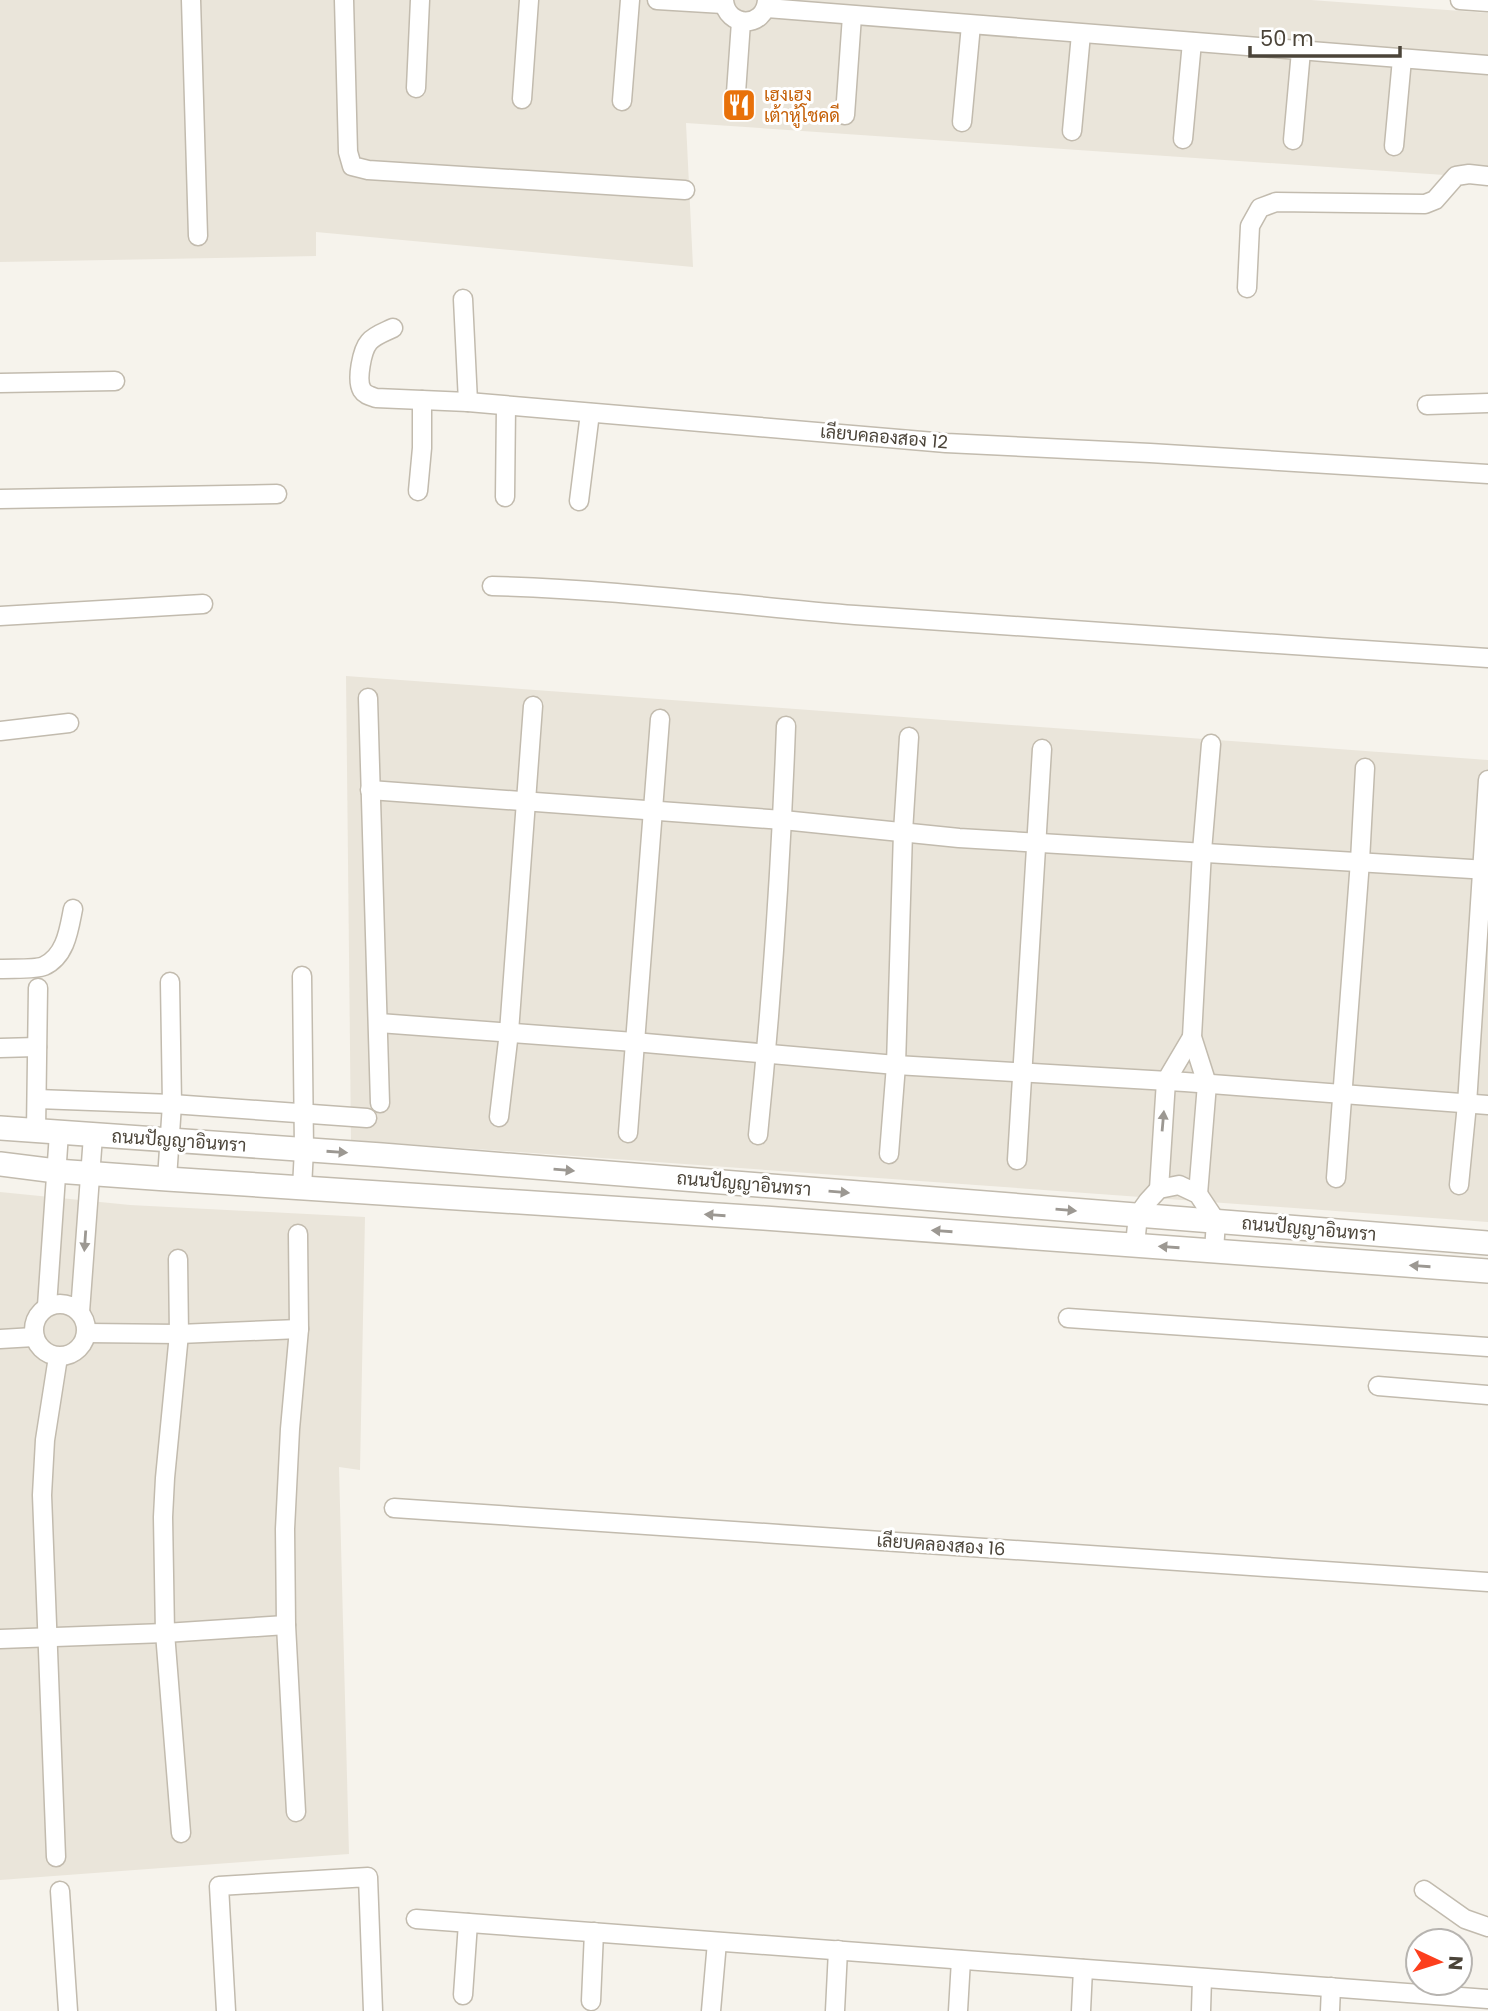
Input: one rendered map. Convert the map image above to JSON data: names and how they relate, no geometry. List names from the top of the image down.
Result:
{
  "streets": {
    "street": ["เลียบคลองสอง 12", "ถนนปัญญาอินทรา", "เลียบคลองสอง 16"]
  },
  "places": {
    "restaurant": ["เฮงเฮง เต้าหู้โชคดี"]
  },
  "scale_bar": "50 m",
  "north": "right"
}
